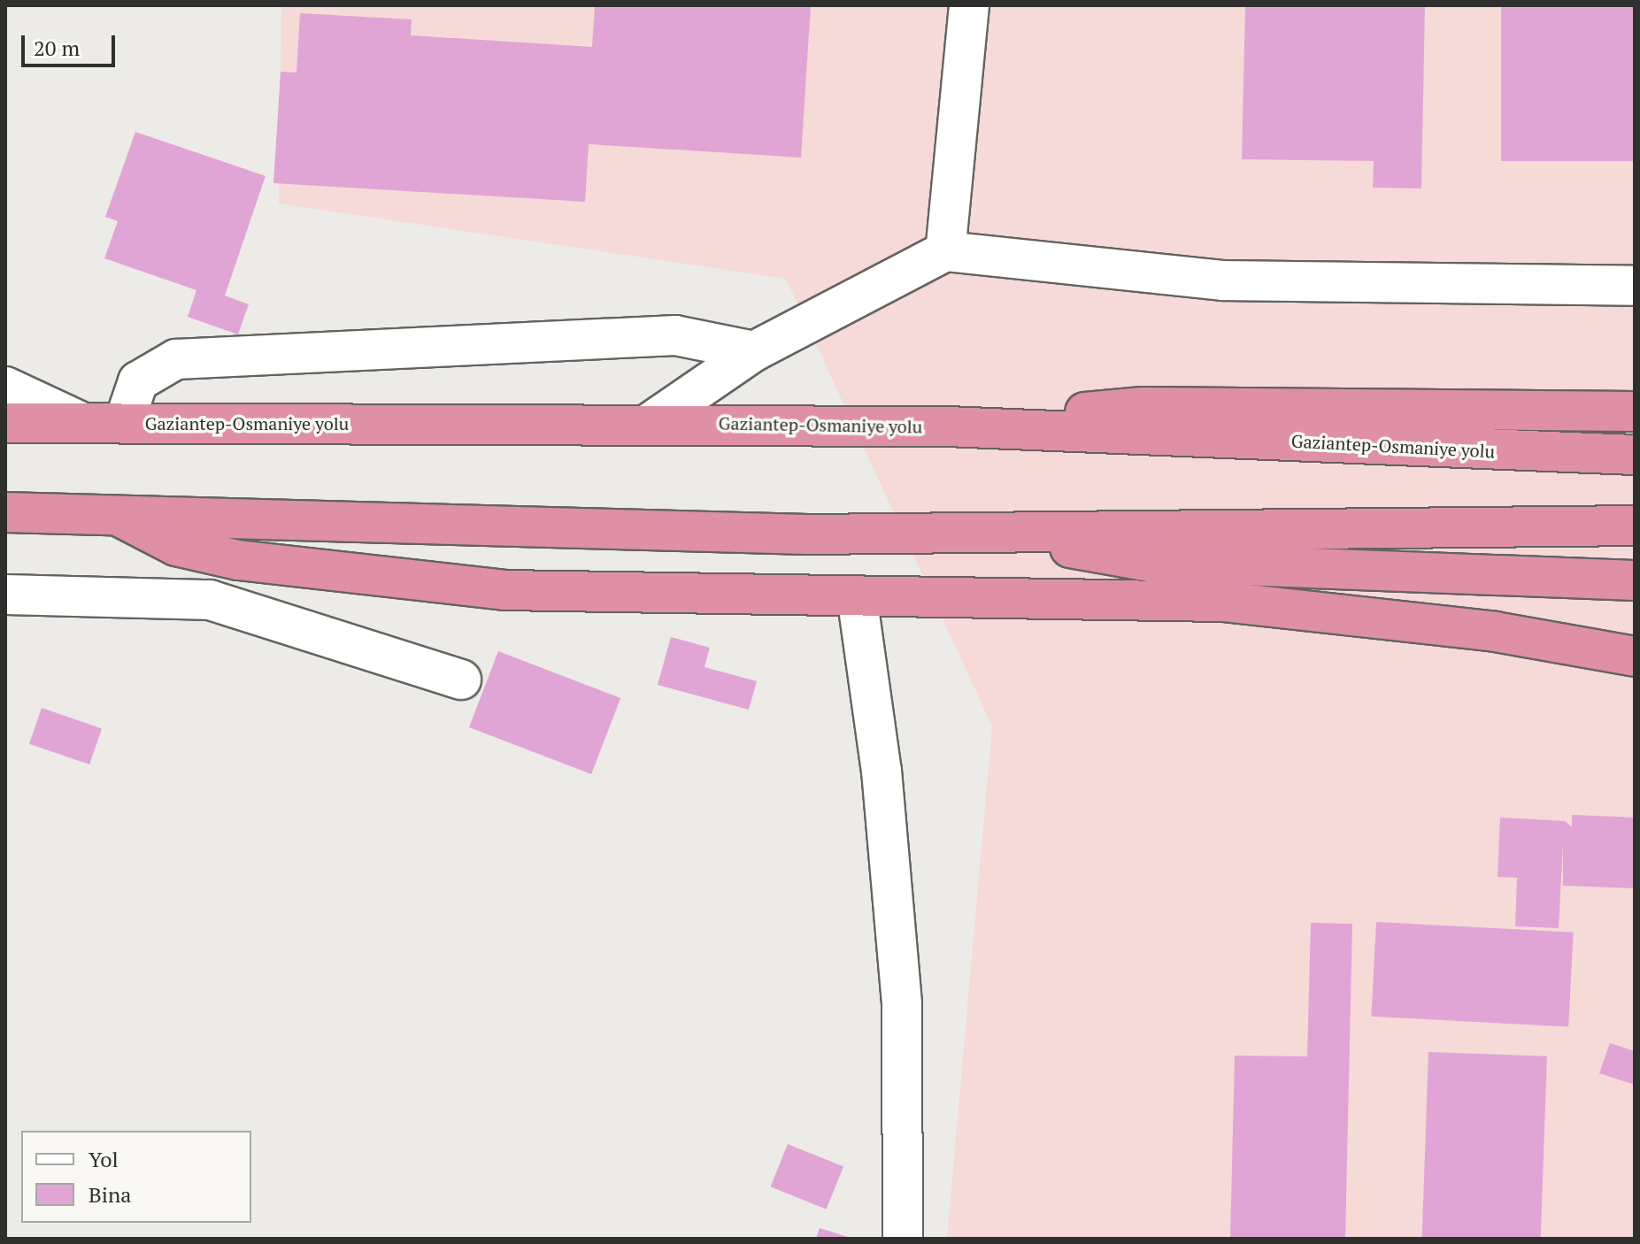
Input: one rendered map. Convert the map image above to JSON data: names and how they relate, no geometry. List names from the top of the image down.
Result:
{
  "streets": {
    "highway": ["Gaziantep-Osmaniye yolu"]
  },
  "legend": ["Yol", "Bina"],
  "scale_bar": "20 m"
}
